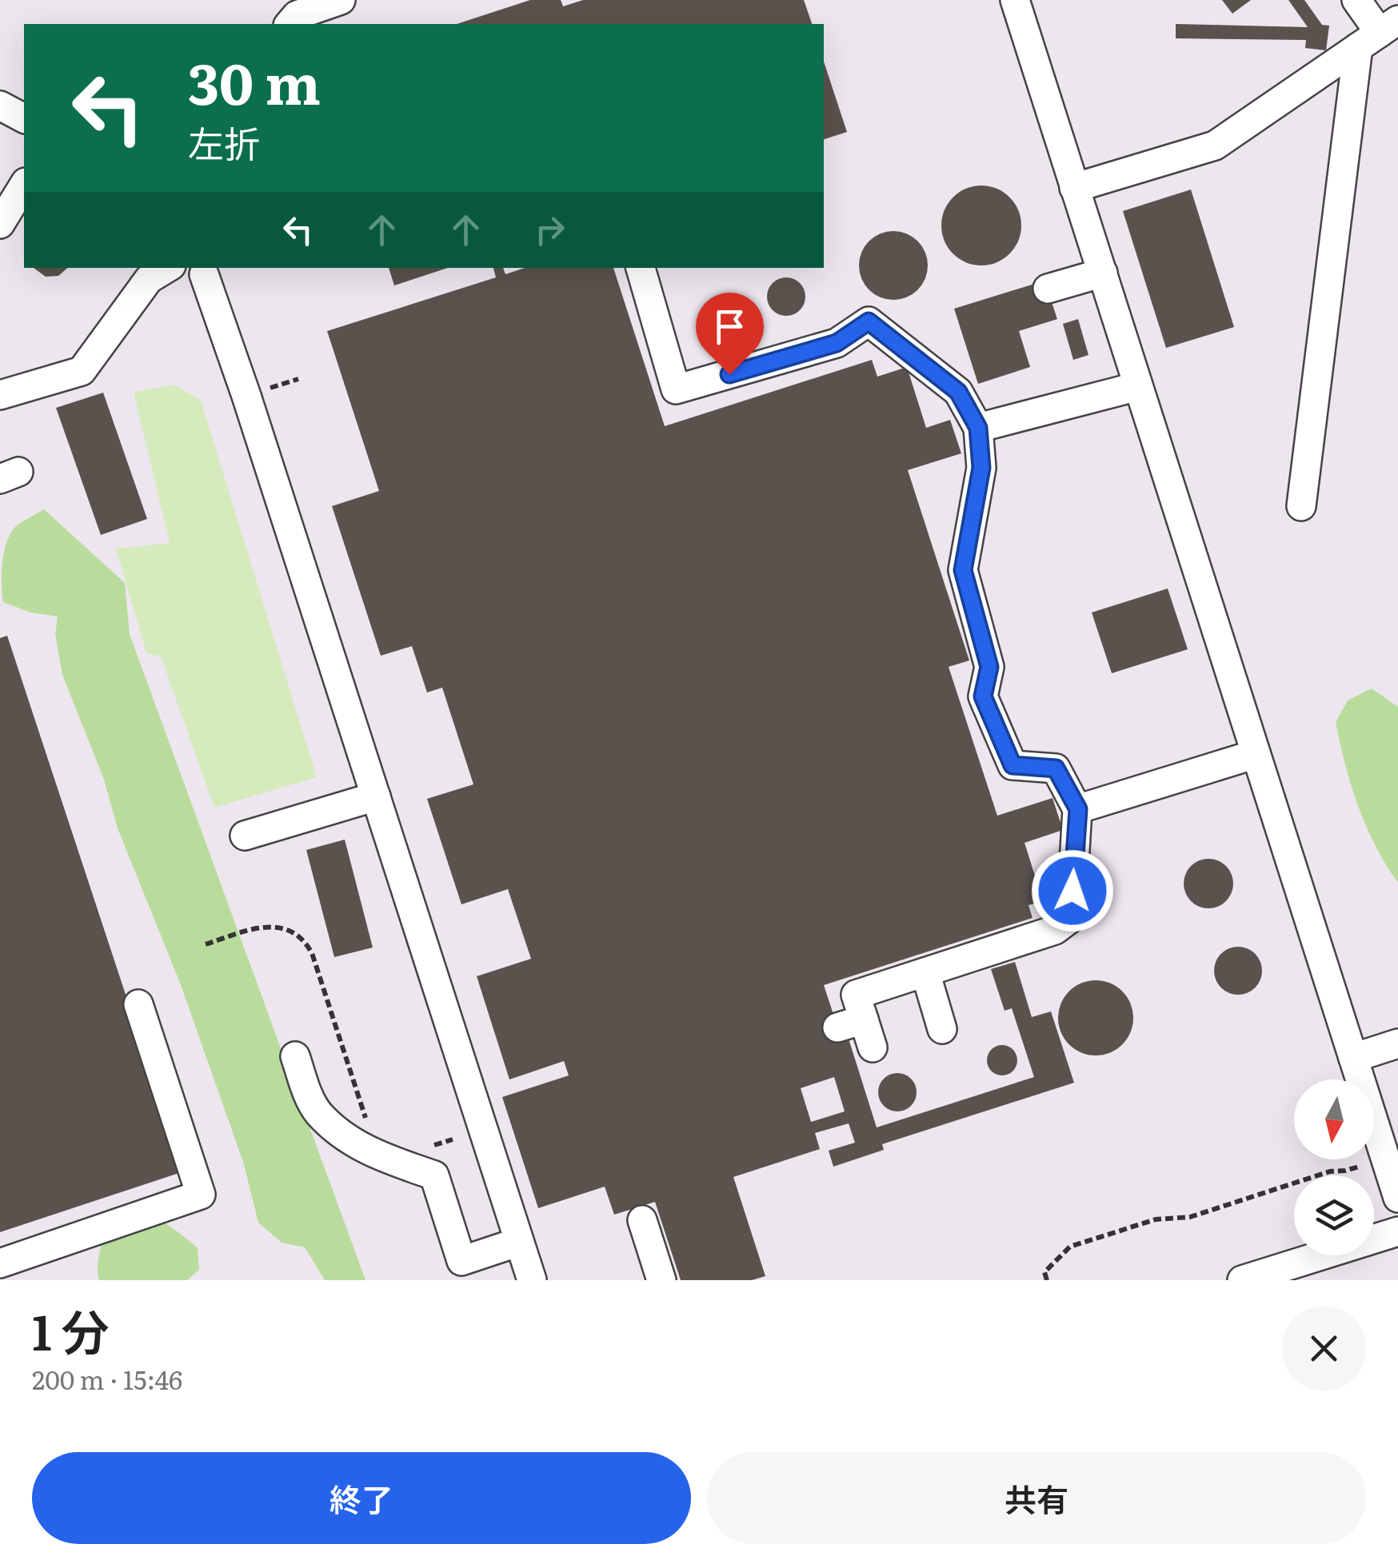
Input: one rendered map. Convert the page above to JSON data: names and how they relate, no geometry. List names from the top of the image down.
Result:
{
  "north": "bottom",
  "page": {
    "turn": ["30 m", "左折"],
    "heading": ["1 分", "200 m · 15:46"],
    "buttons": ["終了", "共有"]
  }
}
